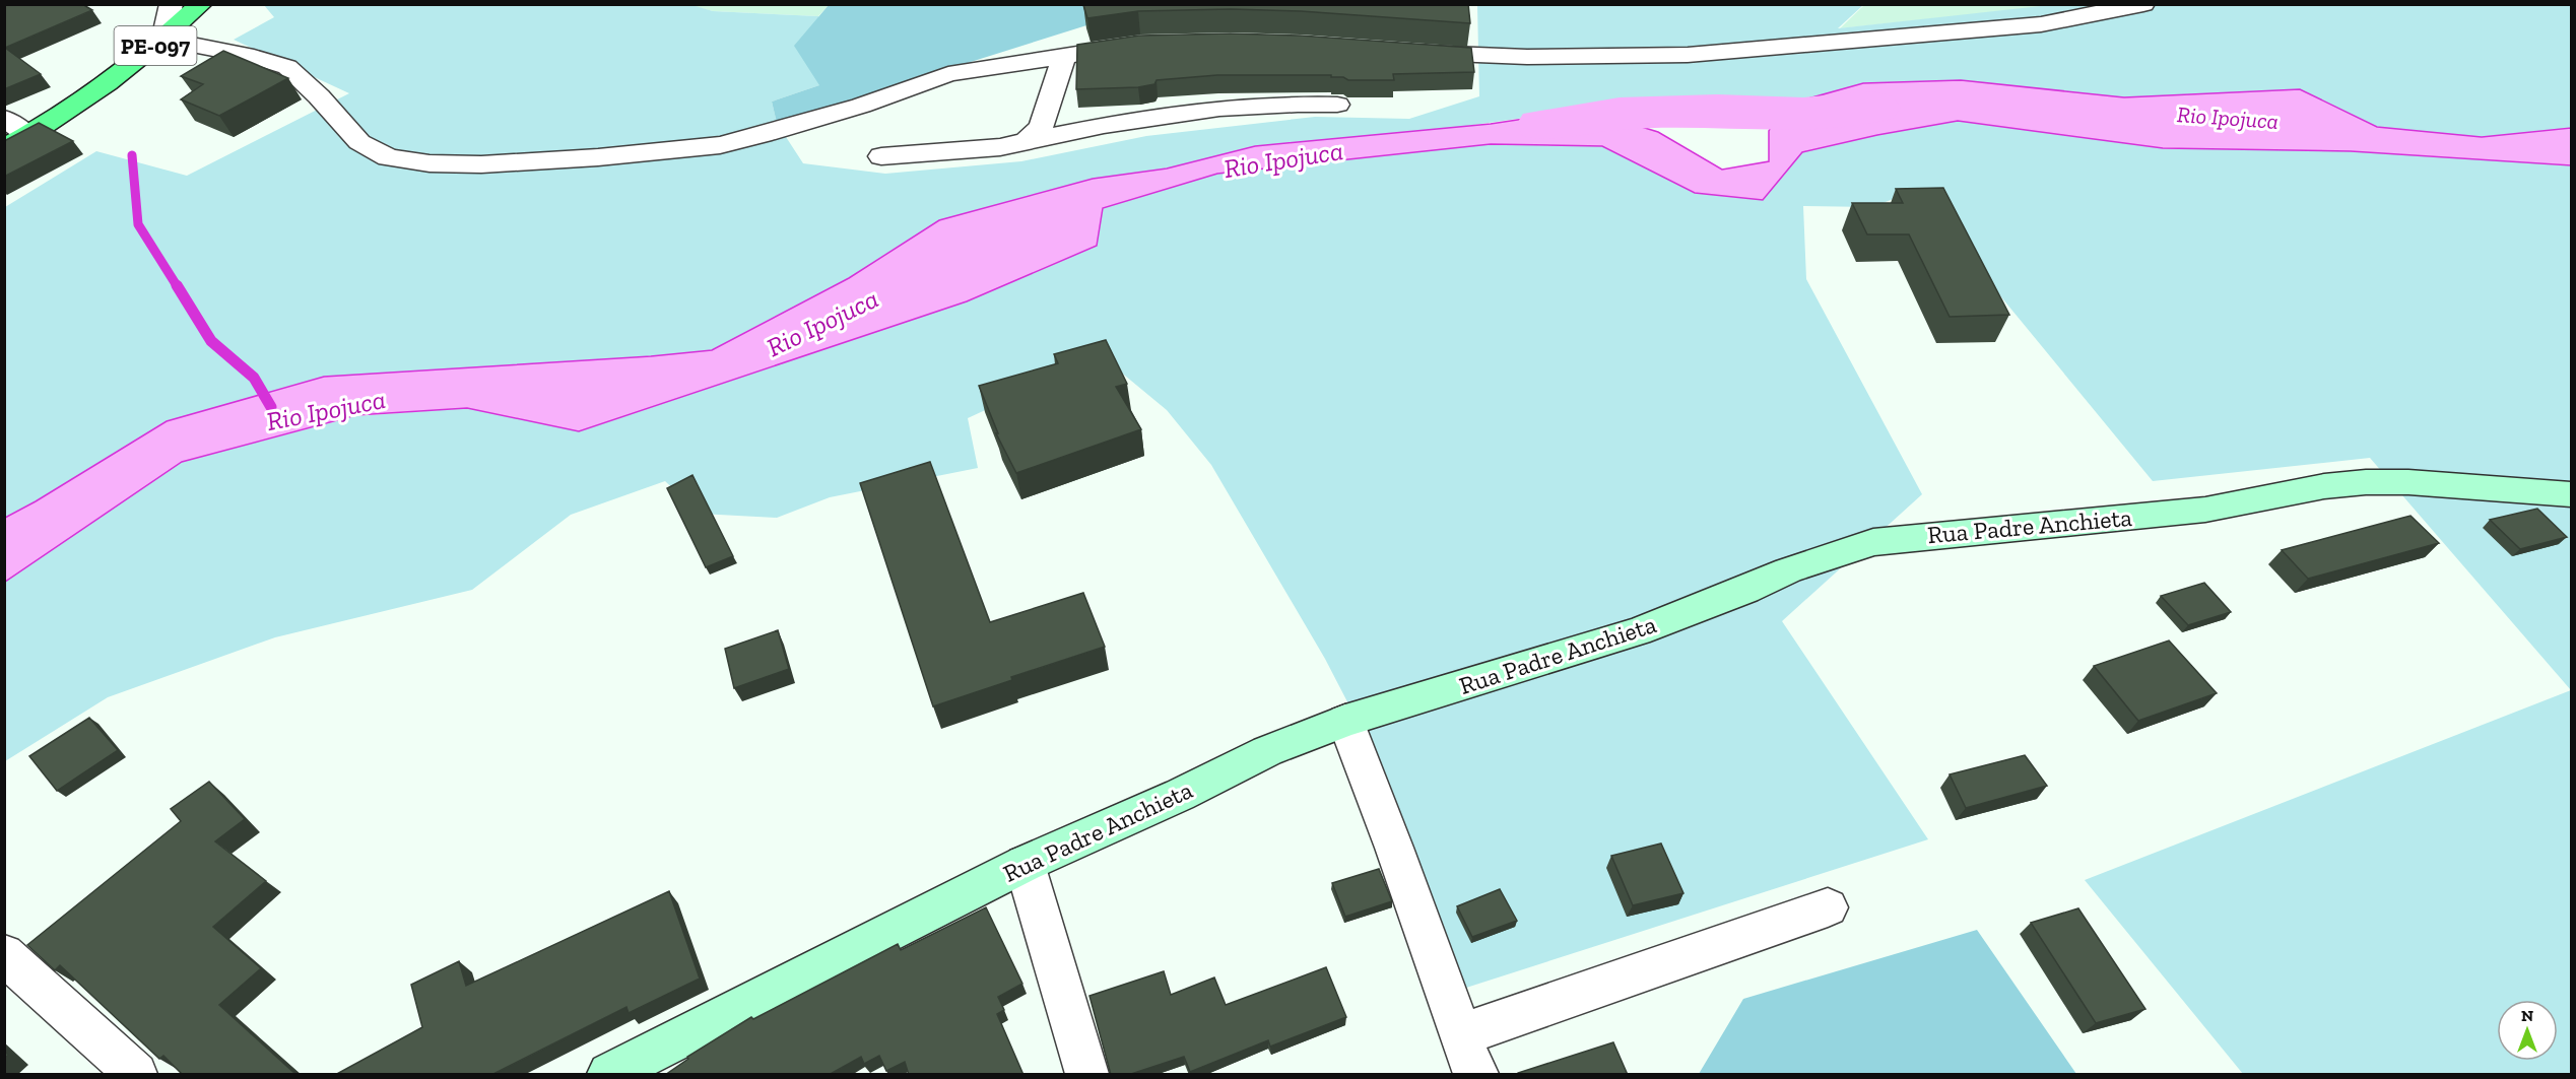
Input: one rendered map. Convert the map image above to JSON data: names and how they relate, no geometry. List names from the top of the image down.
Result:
{
  "streets": {
    "main road": ["PE-097"],
    "street": ["Rua Padre Anchieta"]
  },
  "water": ["Rio Ipojuca"],
  "north": "top"
}
